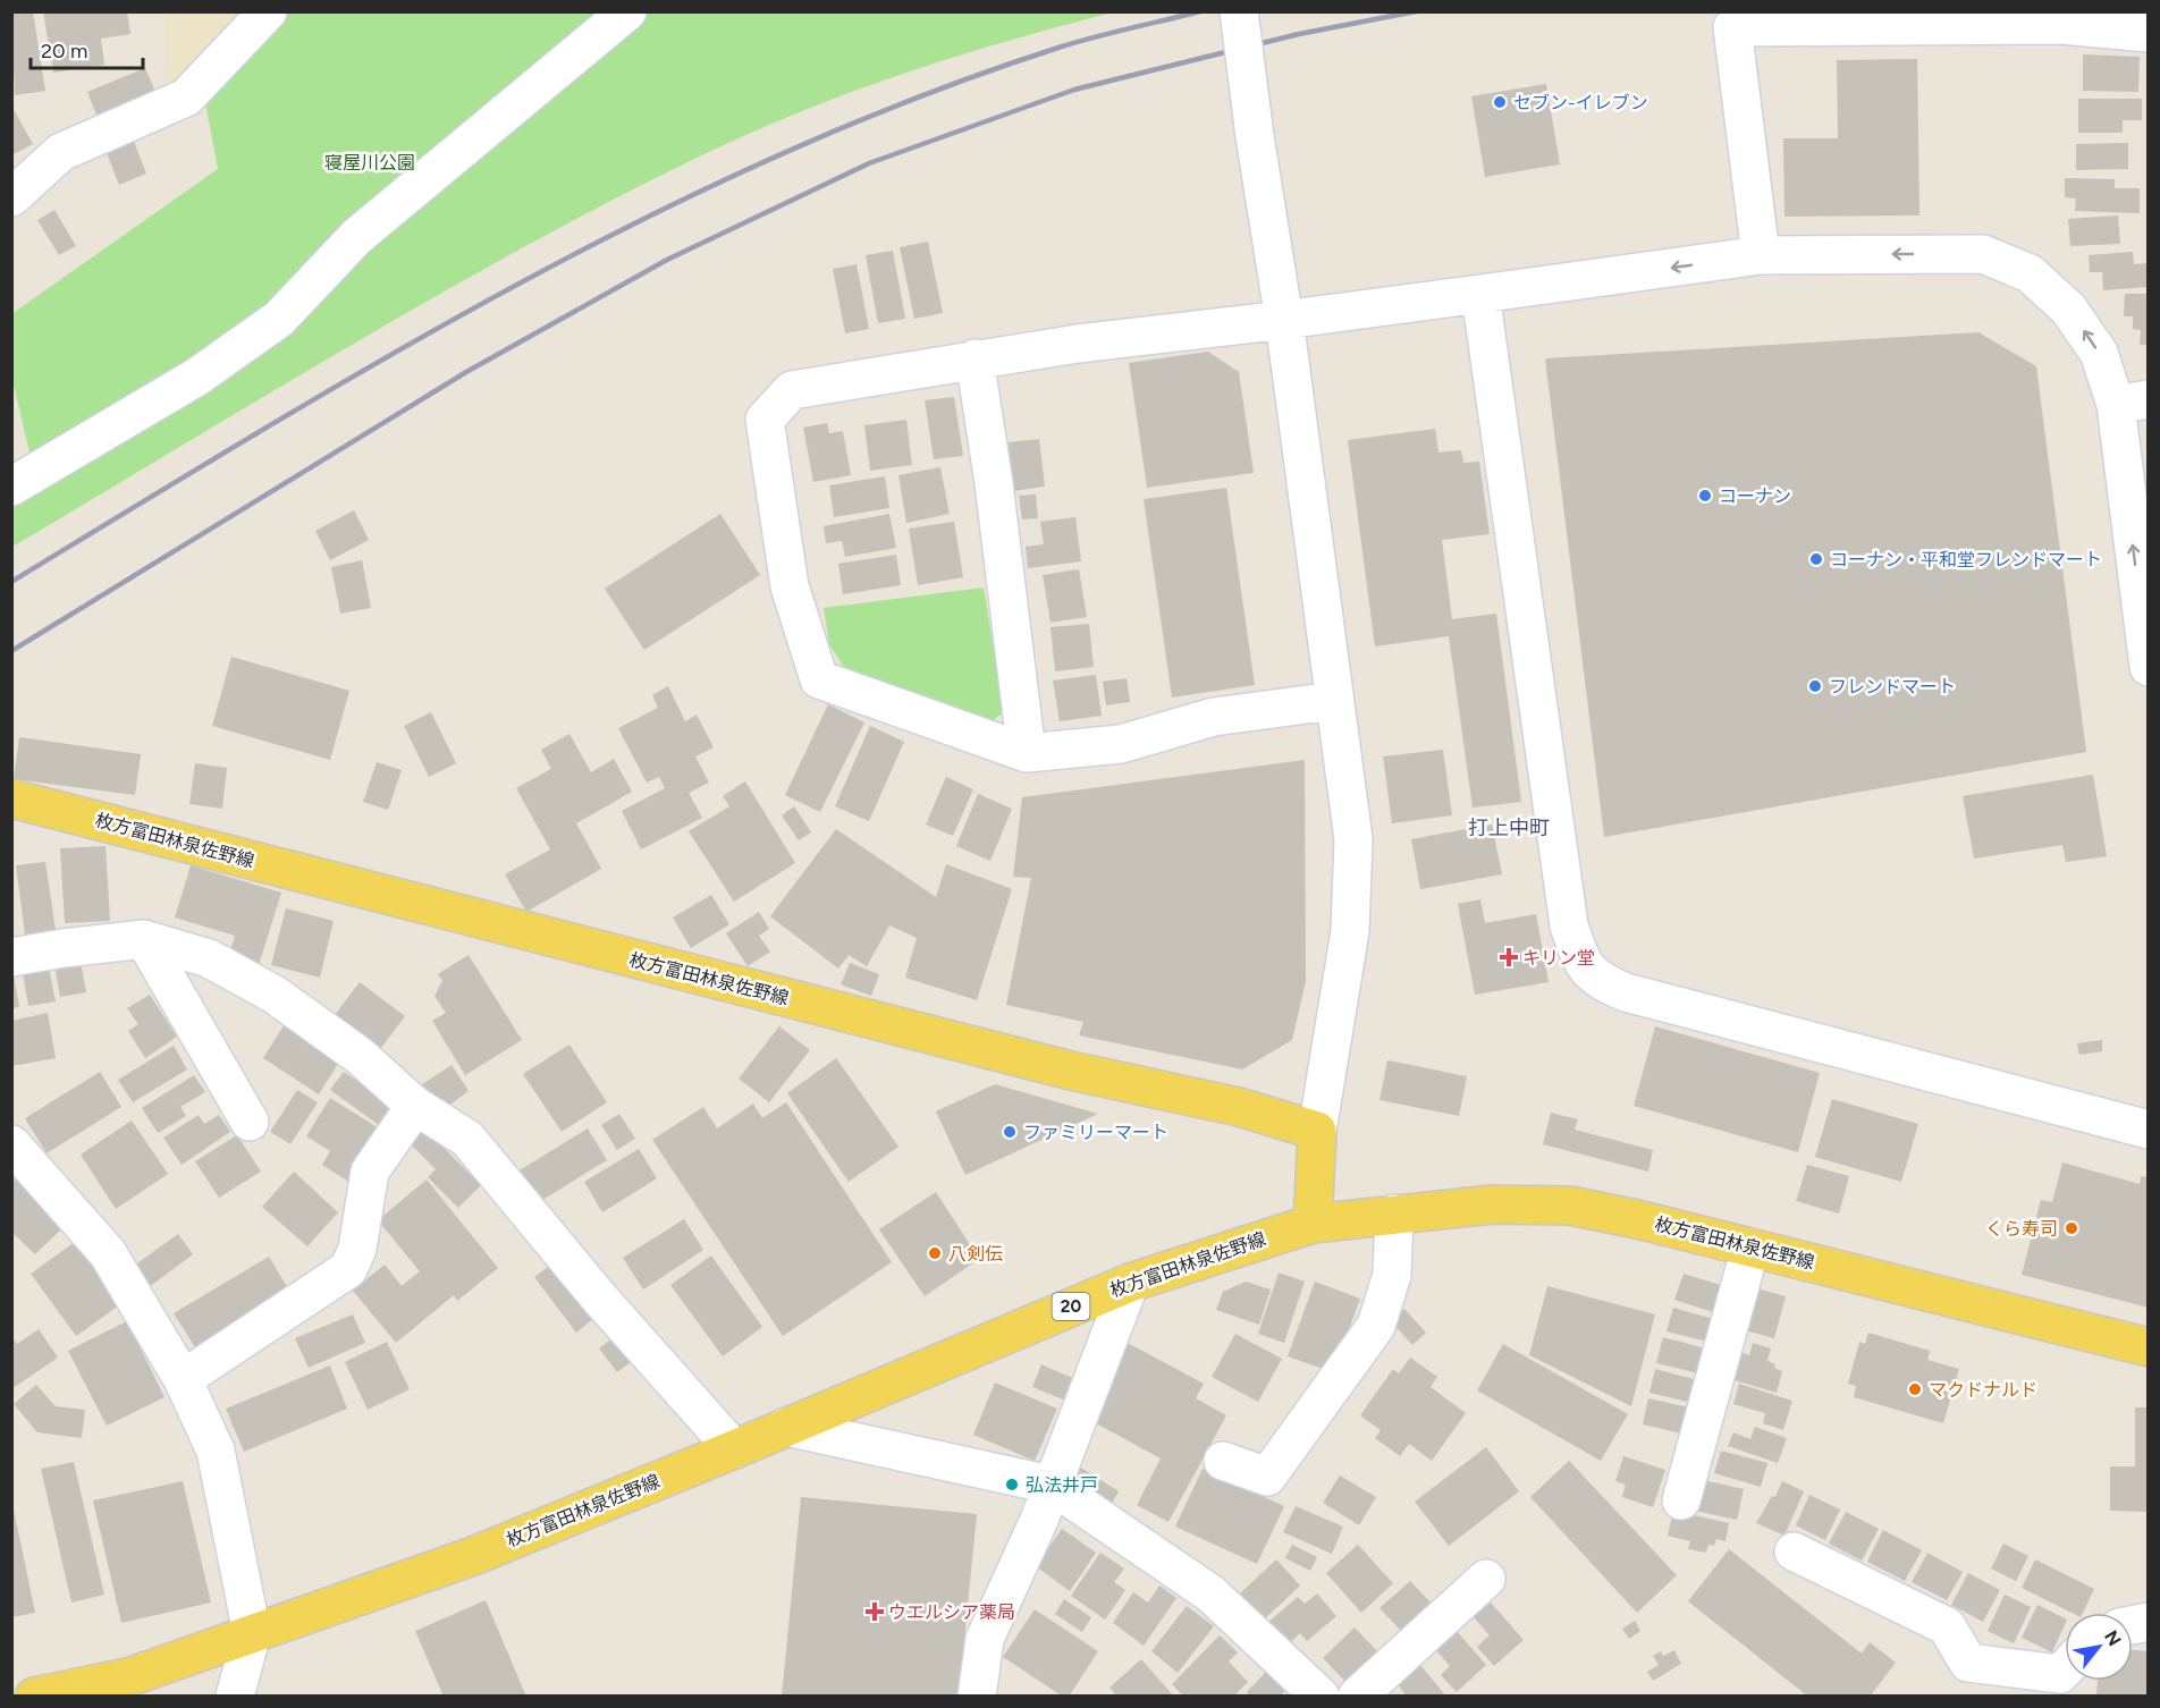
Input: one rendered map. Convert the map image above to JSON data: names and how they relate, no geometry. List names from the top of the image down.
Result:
{
  "streets": {
    "main road": ["枚方富田林泉佐野線", "20"]
  },
  "districts": ["打上中町"],
  "parks": ["寝屋川公園"],
  "places": {
    "other": [
      "セブン-イレブン",
      "コーナン",
      "コーナン・平和堂フレンドマート",
      "フレンドマート",
      "ファミリーマート",
      "くら寿司",
      "八剣伝",
      "マクドナルド",
      "弘法井戸"
    ],
    "health": ["キリン堂", "ウエルシア薬局"]
  },
  "scale_bar": "20 m",
  "north": "top right"
}
